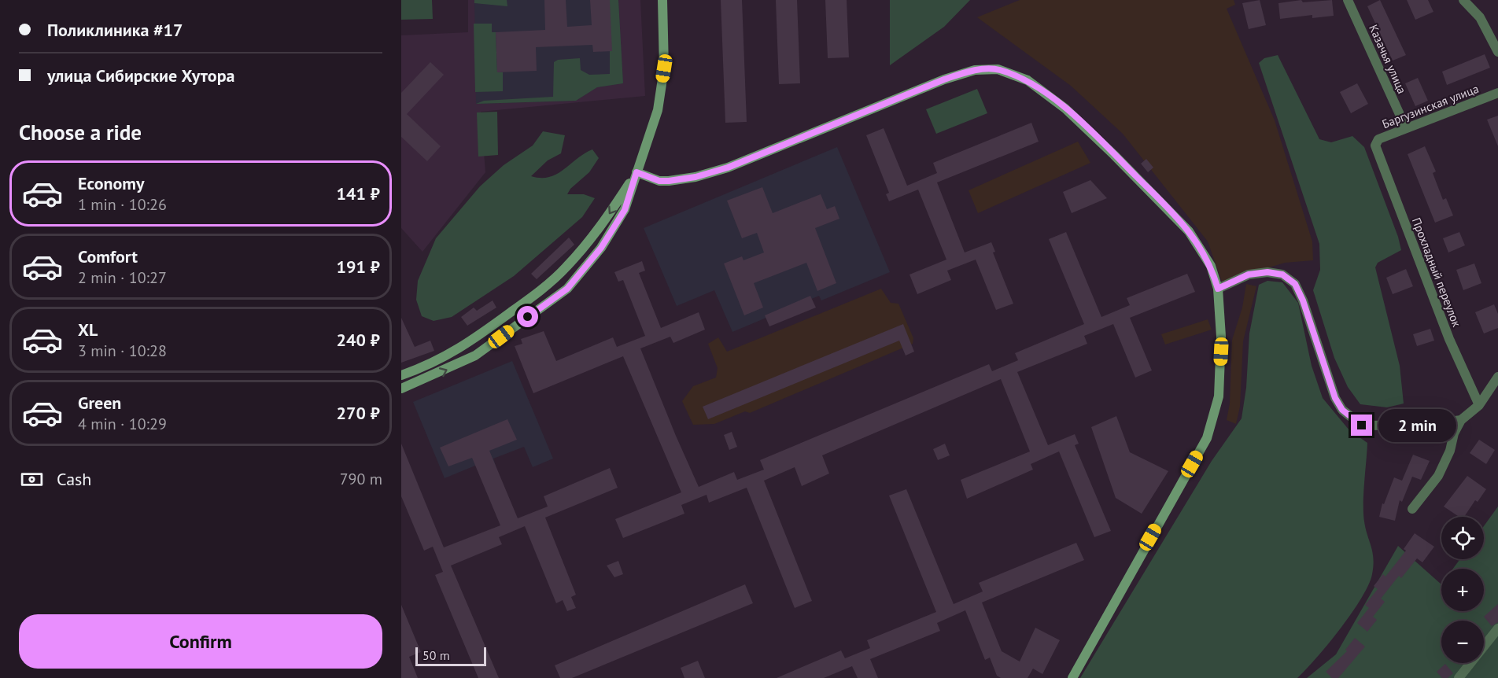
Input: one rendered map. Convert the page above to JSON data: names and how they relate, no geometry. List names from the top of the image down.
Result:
{
  "streets": {
    "street": ["Казачья улица", "Баргузинская улица", "Прохладный переулок"]
  },
  "crossings": [
    ["Казачья улица", "Баргузинская улица"],
    ["Баргузинская улица", "Прохладный переулок"]
  ],
  "scale_bar": "50 m",
  "page": {
    "banner": ["Поликлиника #17", "улица Сибирские Хутора"],
    "heading": "Choose a ride",
    "list": [
      {
        "name": "Economy",
        "note": "1 min · 10:26",
        "value": "141 ₽"
      },
      {
        "name": "Comfort",
        "note": "2 min · 10:27",
        "value": "191 ₽"
      },
      {
        "name": "XL",
        "note": "3 min · 10:28",
        "value": "240 ₽"
      },
      {
        "name": "Green",
        "note": "4 min · 10:29",
        "value": "270 ₽"
      }
    ],
    "bubble": "2 min",
    "pay": ["Cash", "790 m"],
    "map_buttons": ["+", "−"],
    "buttons": "Confirm",
    "scale": "50 m"
  }
}
